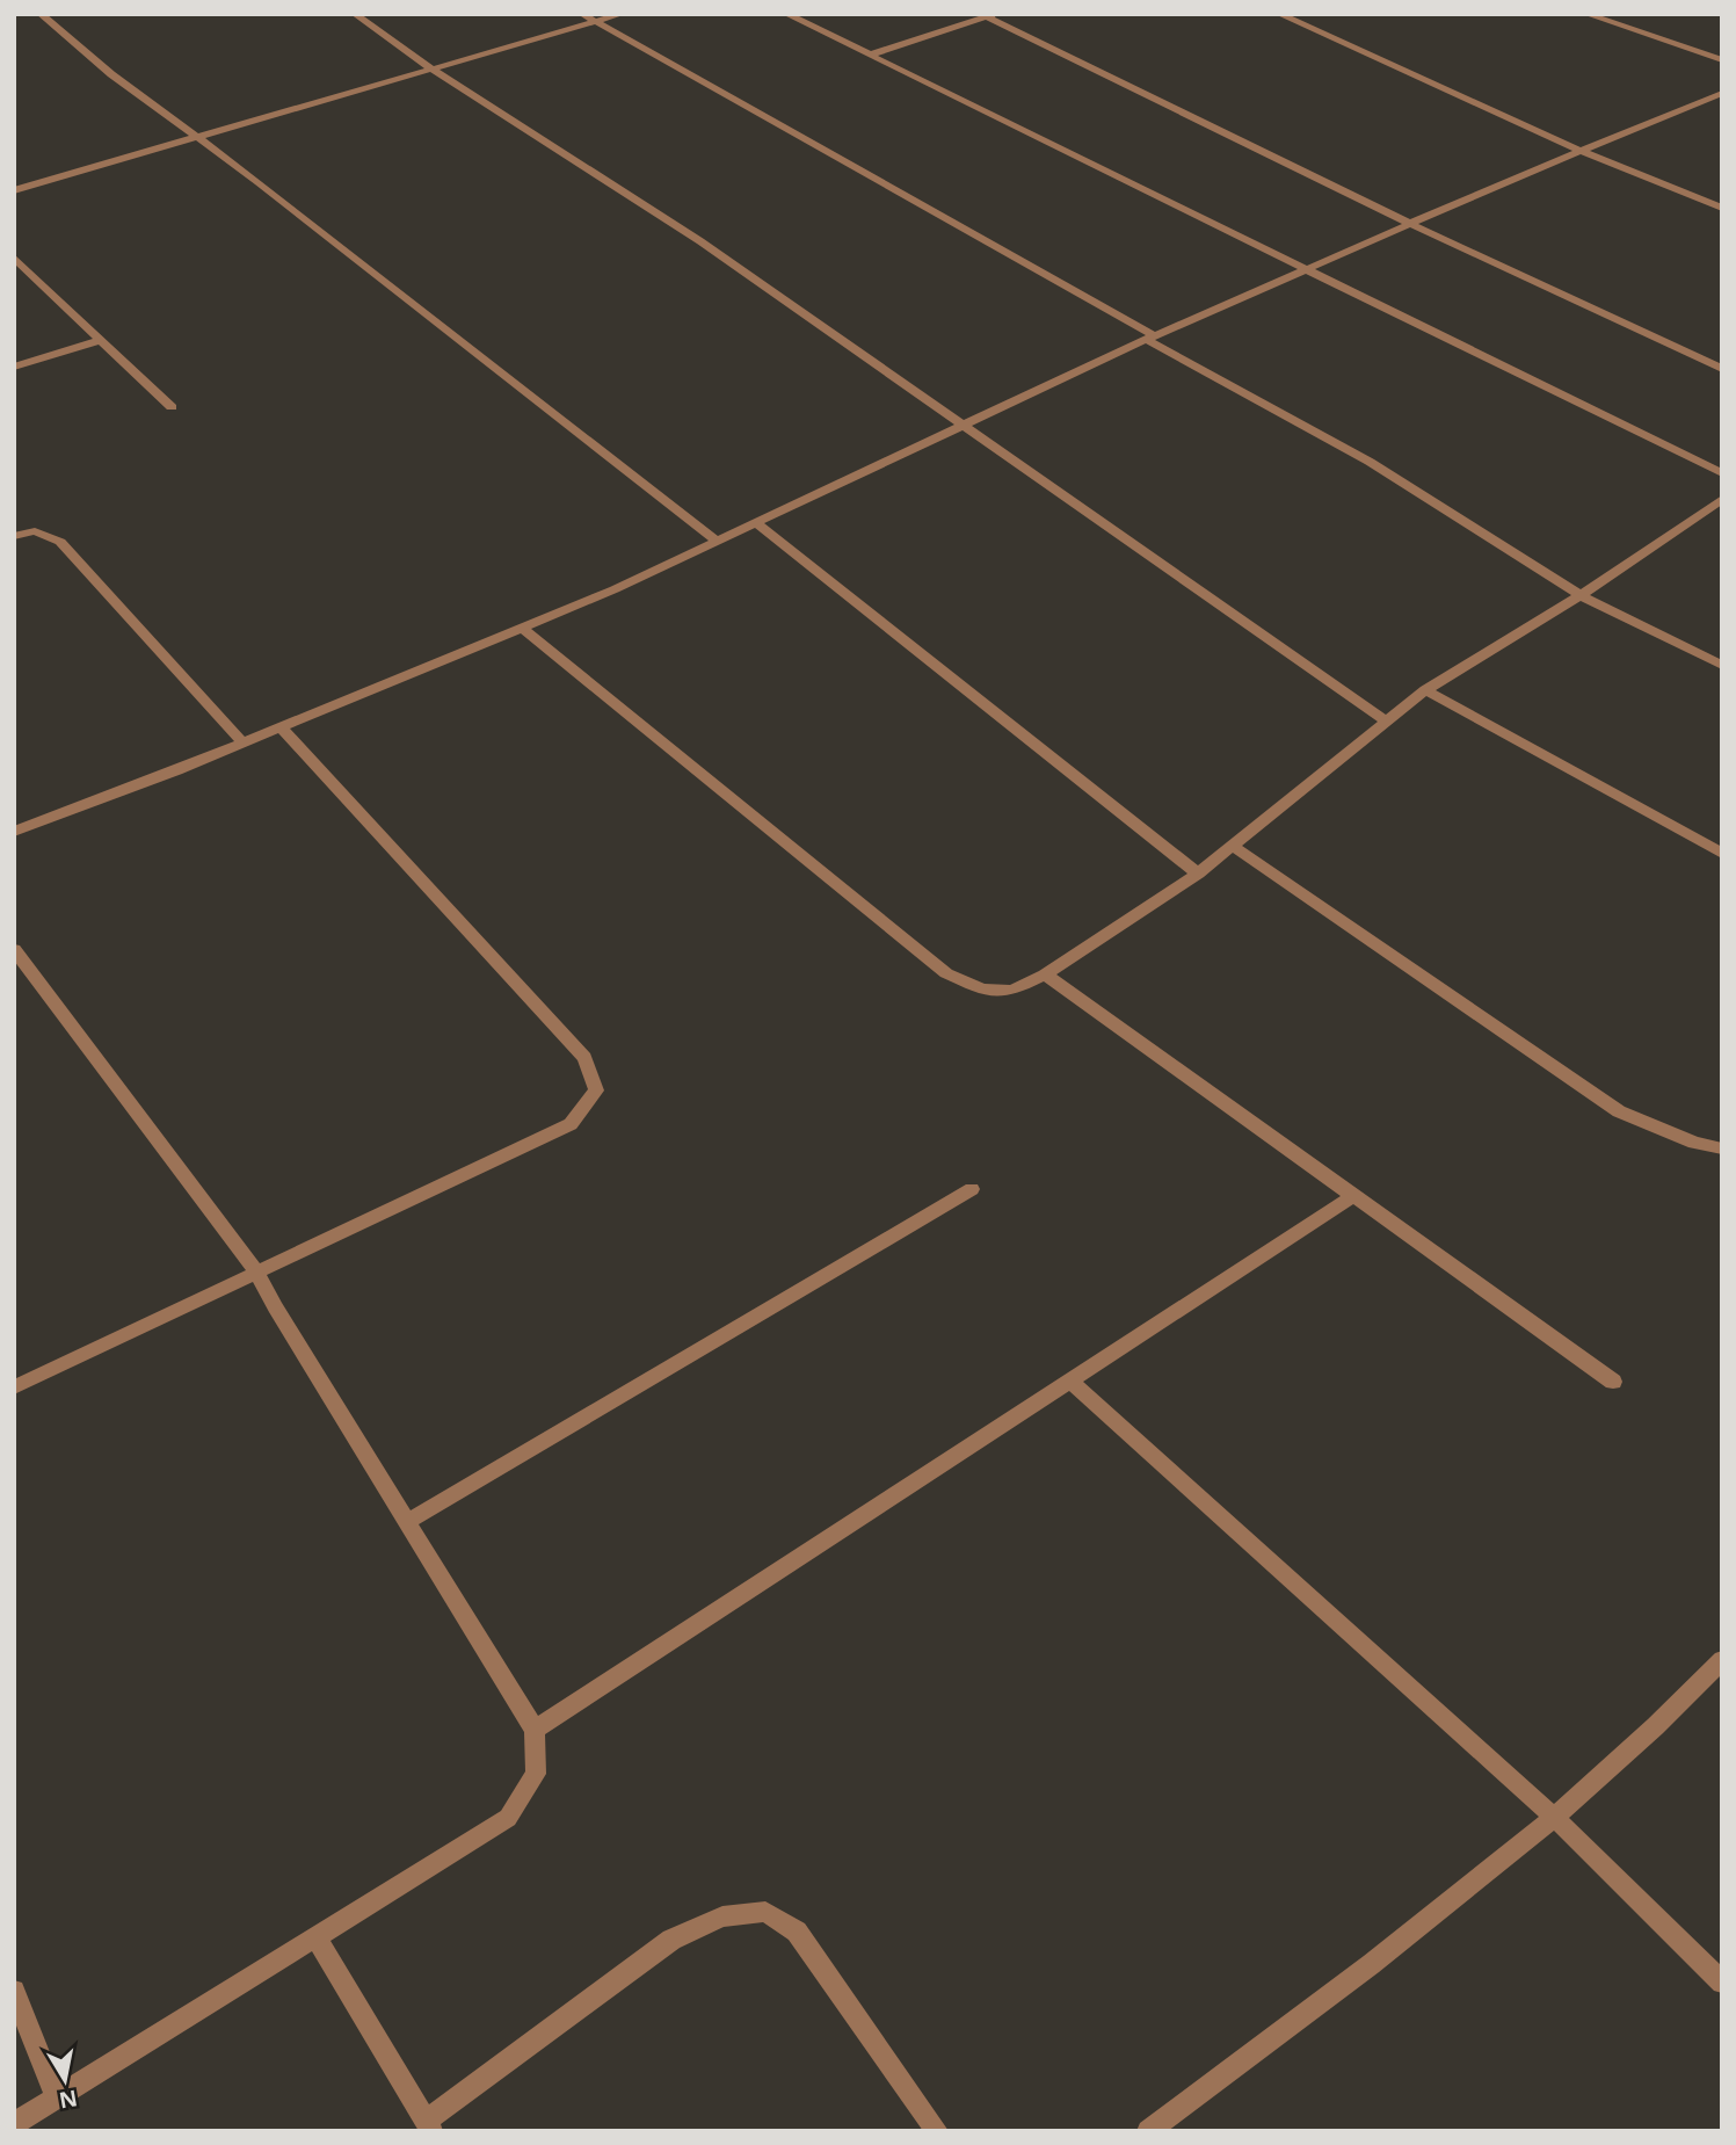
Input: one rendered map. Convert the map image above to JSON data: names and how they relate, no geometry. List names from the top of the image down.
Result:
{
  "north": "bottom"
}
